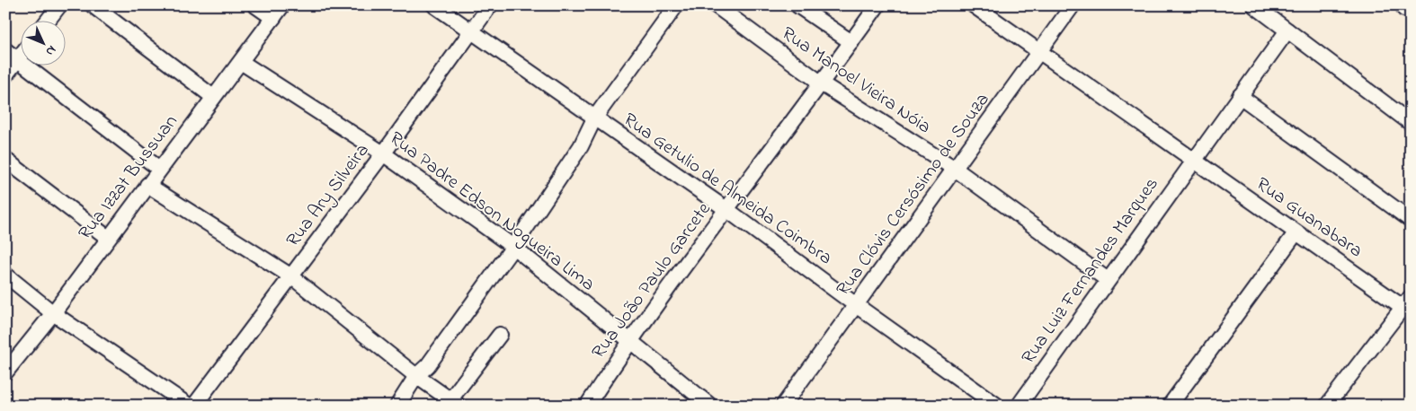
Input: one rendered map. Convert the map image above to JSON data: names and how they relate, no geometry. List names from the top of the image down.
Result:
{
  "streets": {
    "street": [
      "Rua Manoel Vieira Nóia",
      "Rua Izzat Bussuan",
      "Rua Getulio de Almeida Coimbra",
      "Rua Clóvis Cersósimo de Souza",
      "Rua Ary Silveira",
      "Rua Padre Edson Nogueira Lima",
      "Rua Guanabara",
      "Rua Luiz Fernandes Marques",
      "Rua João Paulo Garcete"
    ]
  },
  "crossings": [
    ["Rua Manoel Vieira Nóia", "Rua Clóvis Cersósimo de Souza"],
    ["Rua Manoel Vieira Nóia", "Rua Luiz Fernandes Marques"],
    ["Rua Manoel Vieira Nóia", "Rua João Paulo Garcete"],
    ["Rua Izzat Bussuan", "Rua Padre Edson Nogueira Lima"],
    ["Rua Getulio de Almeida Coimbra", "Rua Clóvis Cersósimo de Souza"],
    ["Rua Getulio de Almeida Coimbra", "Rua Ary Silveira"],
    ["Rua Getulio de Almeida Coimbra", "Rua João Paulo Garcete"],
    ["Rua Clóvis Cersósimo de Souza", "Rua Guanabara"],
    ["Rua Ary Silveira", "Rua Padre Edson Nogueira Lima"],
    ["Rua Padre Edson Nogueira Lima", "Rua João Paulo Garcete"],
    ["Rua Guanabara", "Rua Luiz Fernandes Marques"]
  ],
  "north": "bottom right"
}
